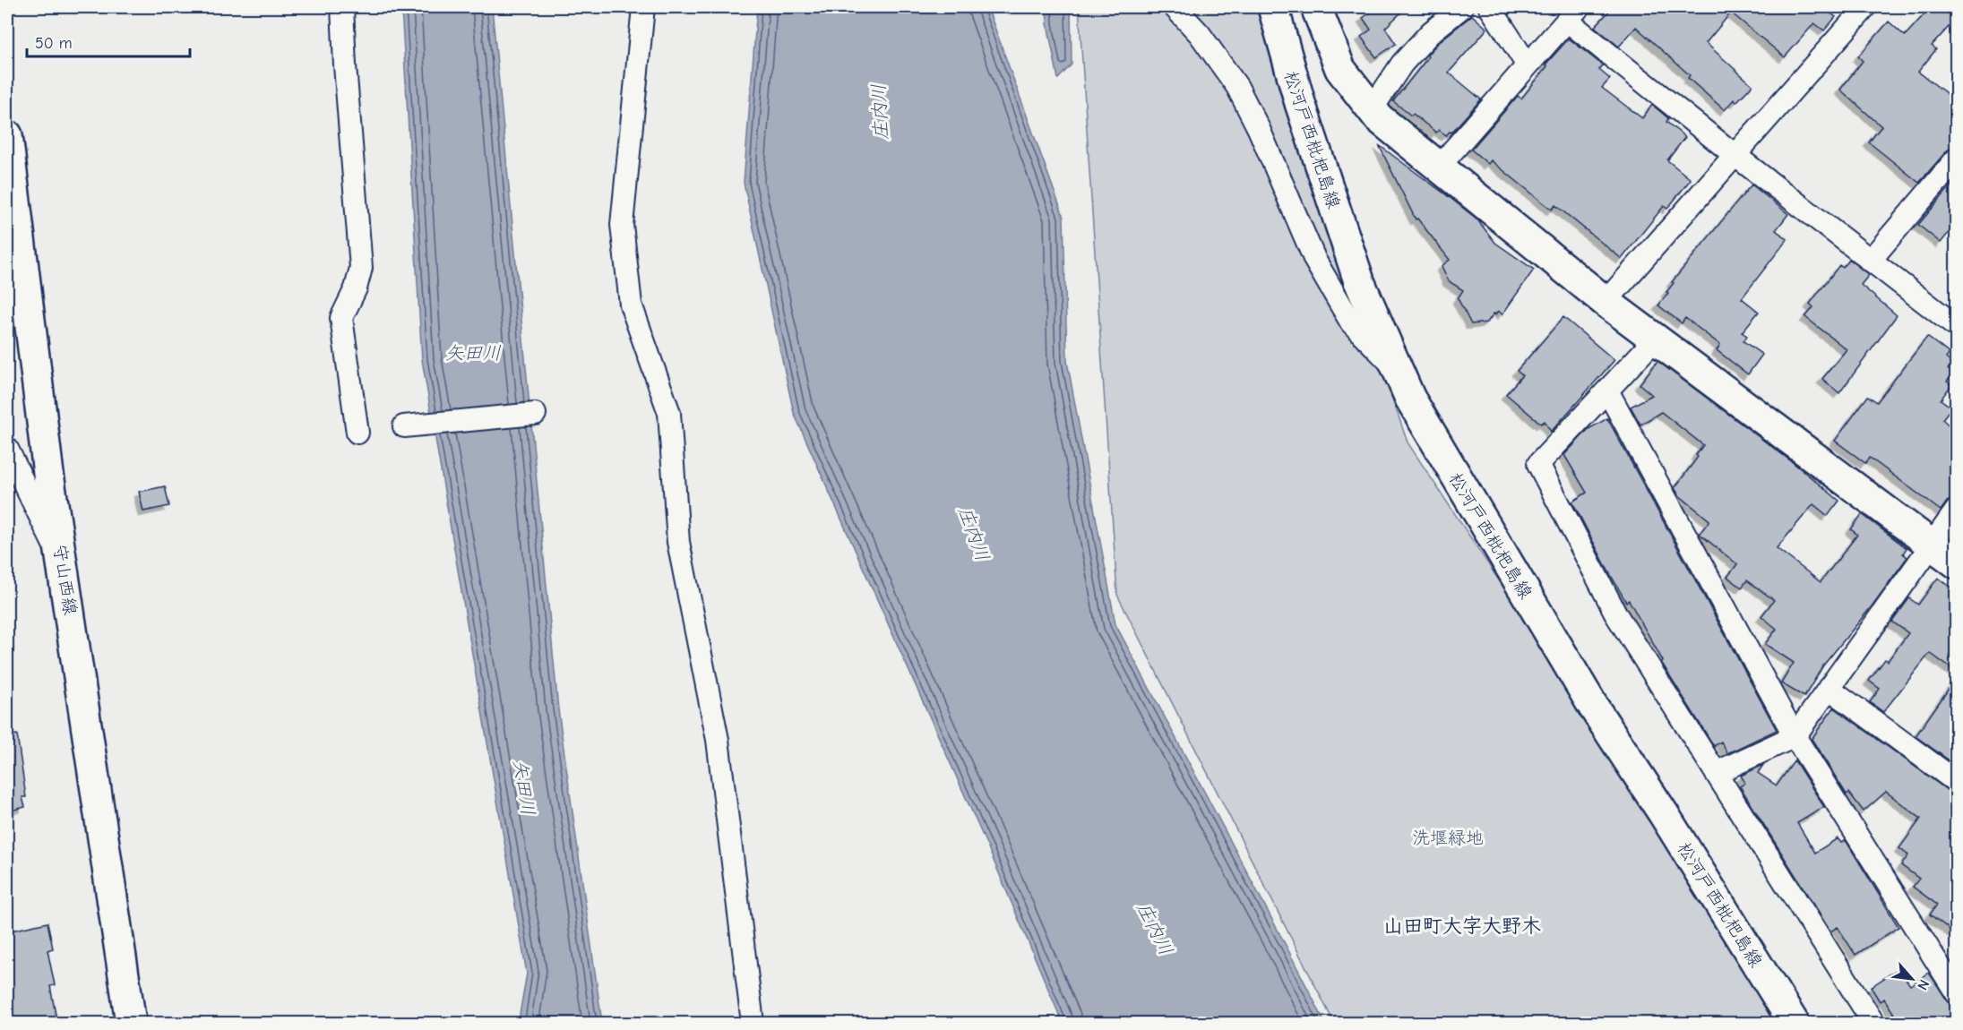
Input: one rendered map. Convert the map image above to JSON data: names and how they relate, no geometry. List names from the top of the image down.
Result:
{
  "streets": {
    "main road": ["松河戸西枇杷島線", "守山西線"]
  },
  "districts": ["山田町大字大野木"],
  "water": ["庄内川", "矢田川"],
  "parks": ["洗堰緑地"],
  "scale_bar": "50 m",
  "north": "bottom right"
}
